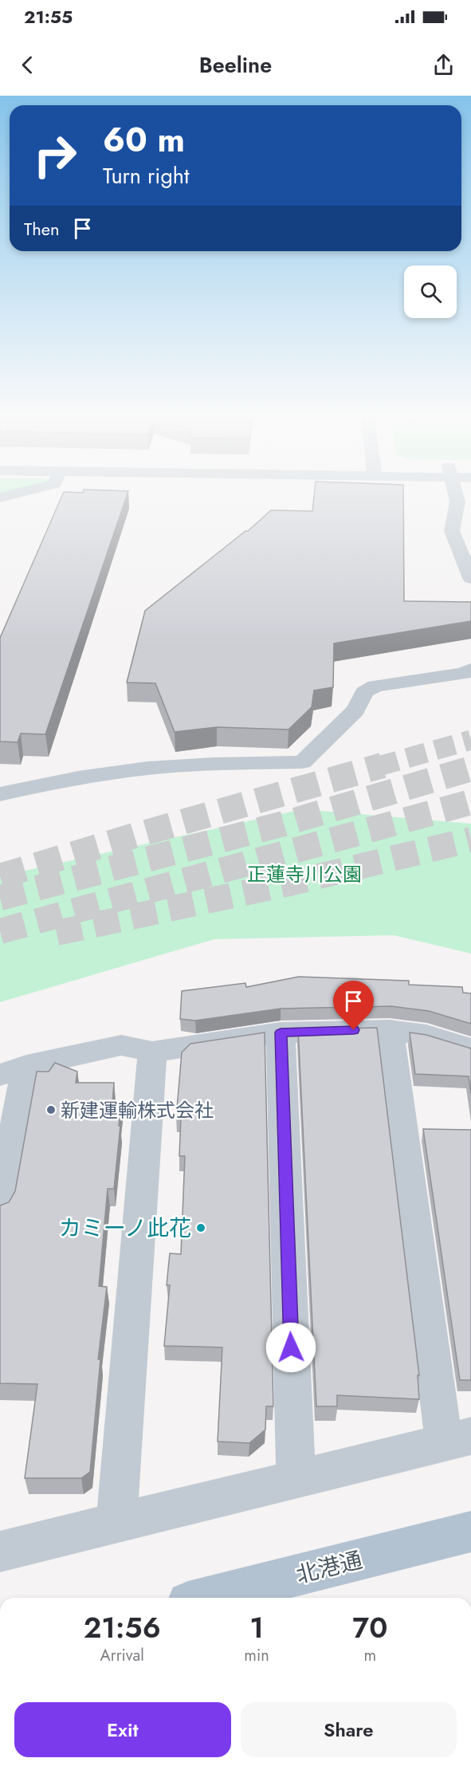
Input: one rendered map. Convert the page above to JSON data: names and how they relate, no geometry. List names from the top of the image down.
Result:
{
  "streets": {
    "main road": ["北港通"]
  },
  "parks": ["正蓮寺川公園"],
  "places": ["新建運輸株式会社", "カミーノ此花"],
  "page": {
    "status": "21:55",
    "header": "Beeline",
    "turn": ["60 m", "Turn right"],
    "then": "Then",
    "eta": [
      "21:56",
      "Arrival",
      "1",
      "min",
      "70",
      "m"
    ],
    "buttons": ["Exit", "Share"]
  }
}
